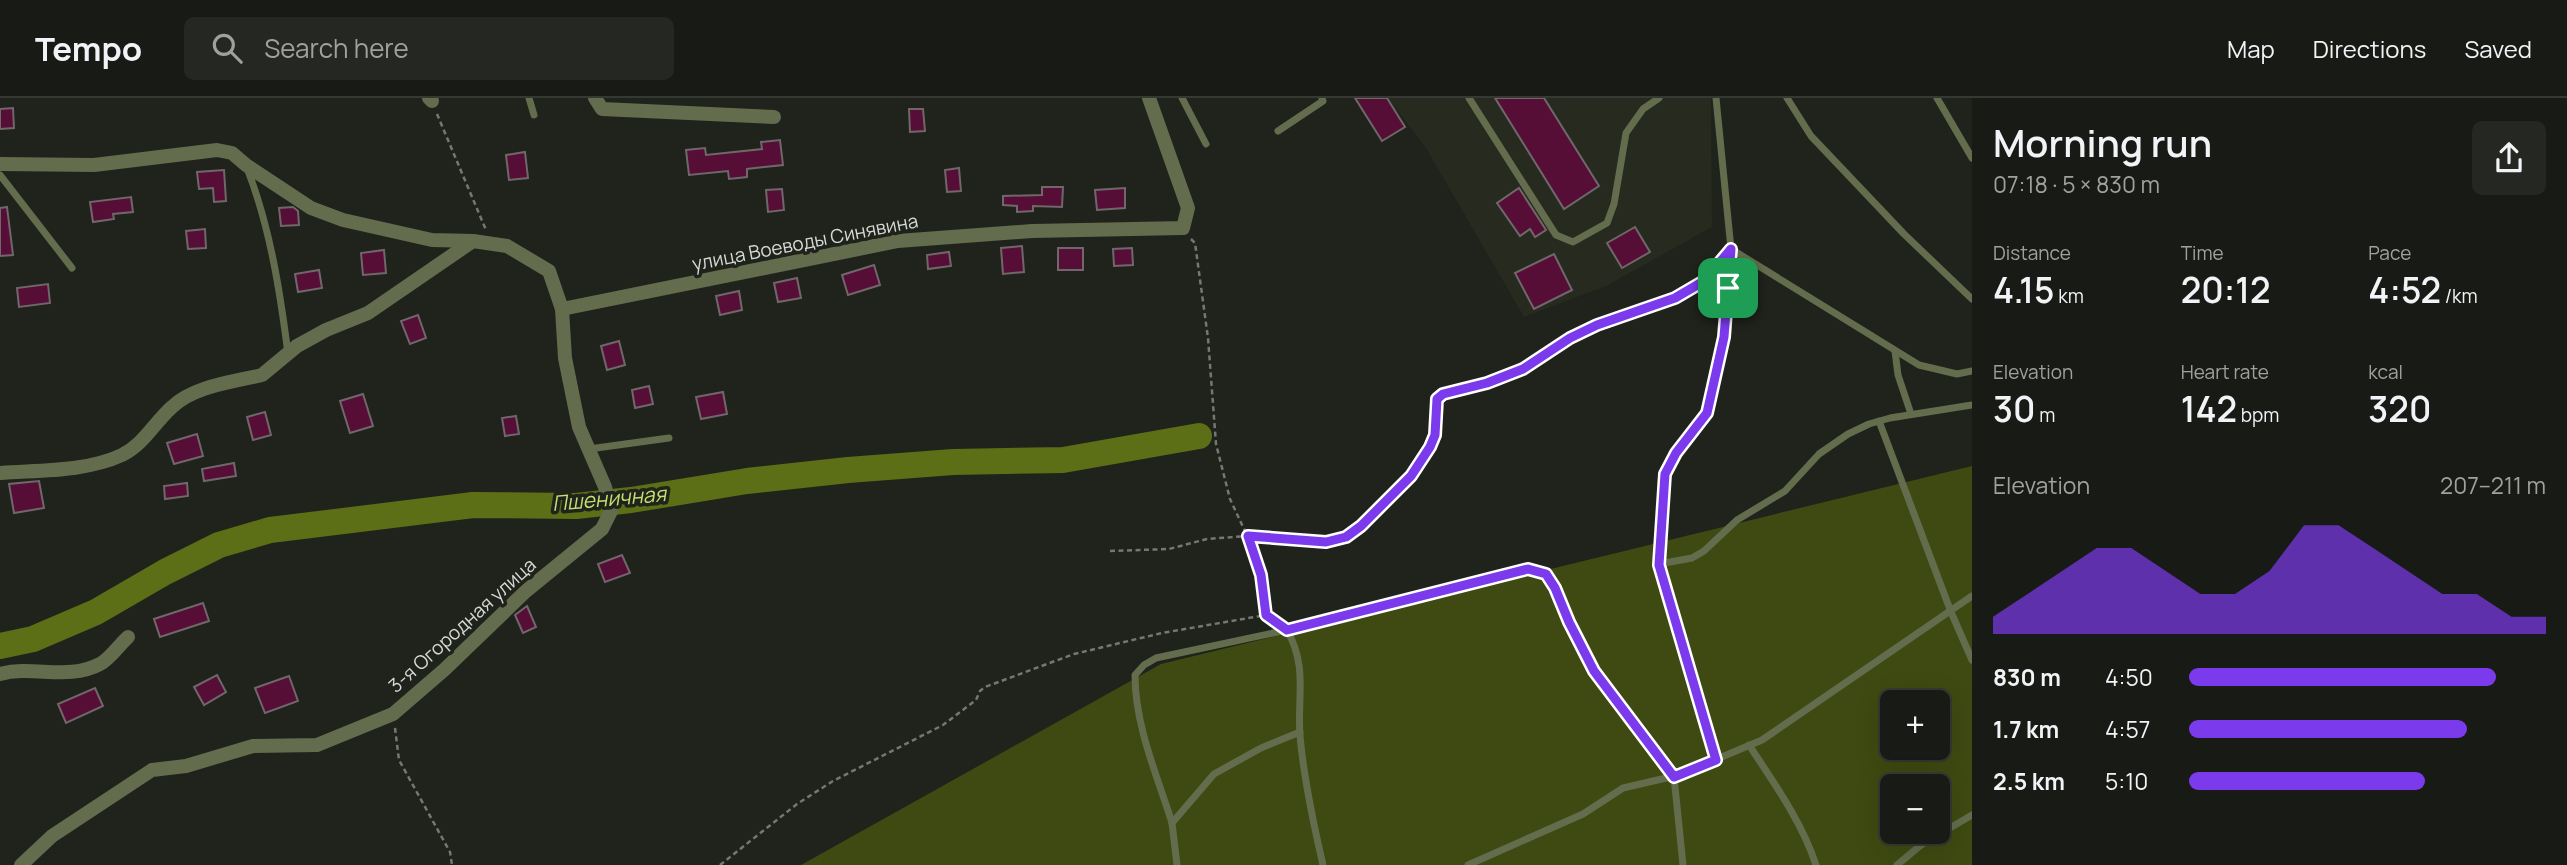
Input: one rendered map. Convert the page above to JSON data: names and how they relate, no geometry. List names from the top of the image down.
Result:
{
  "streets": {
    "street": ["улица Воеводы Синявина", "3-я Огородная улица"]
  },
  "crossings": [
    ["улица Воеводы Синявина", "3-я Огородная улица"]
  ],
  "water": ["Пшеничная"],
  "page": {
    "header": "Tempo",
    "search": "Search here",
    "nav": ["Map", "Directions", "Saved"],
    "heading": ["Morning run", "07:18 · 5 × 830 m"],
    "stats": [
      ["Distance", "4.15 km"],
      ["Time", "20:12"],
      ["Pace", "4:52 /km"],
      ["Elevation", "30 m"],
      ["Heart rate", "142 bpm"],
      ["kcal", "320"]
    ],
    "chart": ["Elevation", "207–211 m"],
    "list": [
      {
        "name": "830 m",
        "note": "4:50"
      },
      {
        "name": "1.7 km",
        "note": "4:57"
      },
      {
        "name": "2.5 km",
        "note": "5:10"
      }
    ],
    "map_buttons": ["+", "−"]
  }
}
